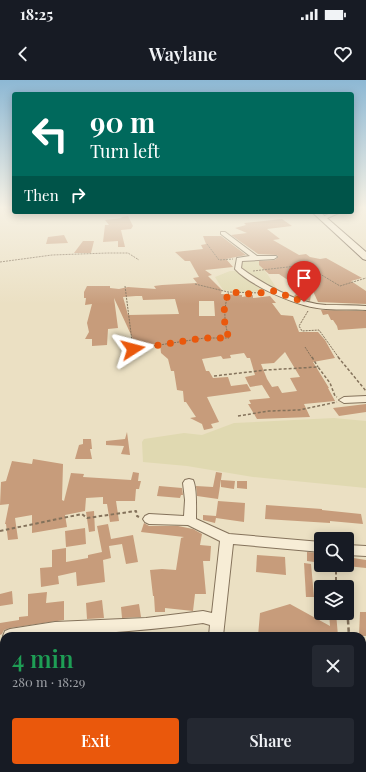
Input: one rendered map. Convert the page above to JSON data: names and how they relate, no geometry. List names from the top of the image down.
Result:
{
  "page": {
    "status": "18:25",
    "header": "Waylane",
    "turn": ["90 m", "Turn left"],
    "then": "Then",
    "heading": ["4 min", "280 m · 18:29"],
    "buttons": ["Exit", "Share"]
  }
}
